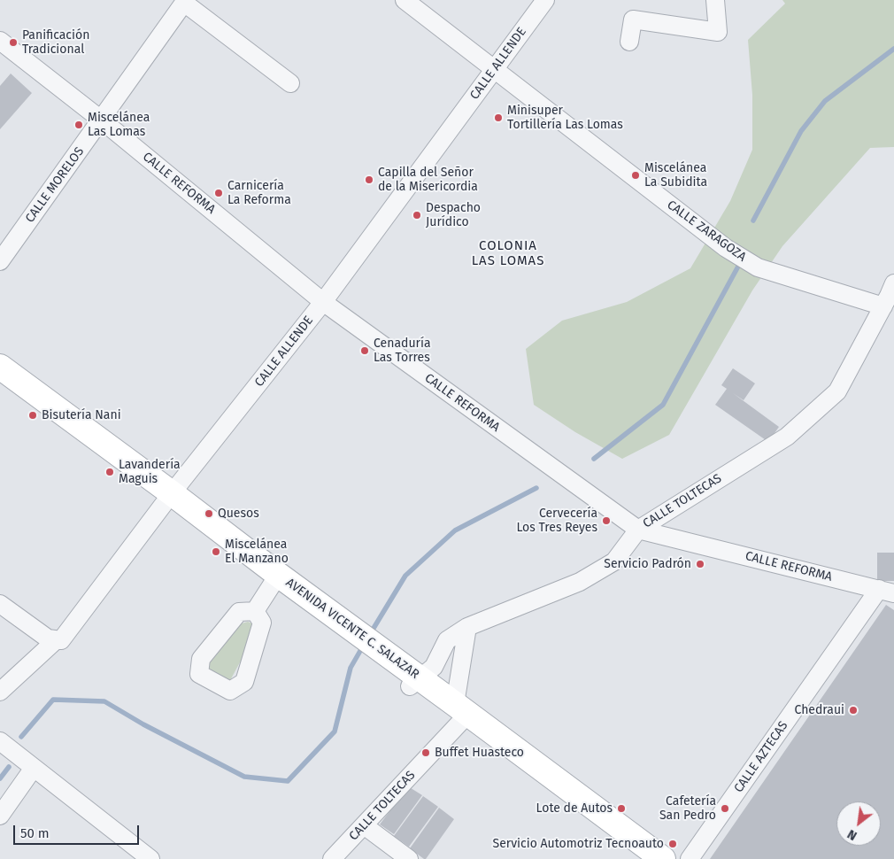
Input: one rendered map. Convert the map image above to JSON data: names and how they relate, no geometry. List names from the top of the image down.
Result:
{
  "streets": {
    "main road": ["AVENIDA VICENTE C. SALAZAR"],
    "street": [
      "CALLE ALLENDE",
      "CALLE REFORMA",
      "CALLE MORELOS",
      "CALLE ZARAGOZA",
      "CALLE TOLTECAS",
      "CALLE AZTECAS"
    ]
  },
  "crossings": [
    ["CALLE ALLENDE", "CALLE REFORMA"],
    ["CALLE ALLENDE", "CALLE ZARAGOZA"],
    ["CALLE ALLENDE", "AVENIDA VICENTE C. SALAZAR"],
    ["CALLE REFORMA", "CALLE MORELOS"],
    ["CALLE REFORMA", "CALLE TOLTECAS"],
    ["CALLE REFORMA", "CALLE AZTECAS"],
    ["CALLE ZARAGOZA", "CALLE TOLTECAS"],
    ["CALLE TOLTECAS", "AVENIDA VICENTE C. SALAZAR"]
  ],
  "districts": ["COLONIA LAS LOMAS"],
  "places": [
    "Panificación Tradicional",
    "Minisuper Tortillería Las Lomas",
    "Miscelánea Las Lomas",
    "Miscelánea La Subidita",
    "Capilla del Señor de la Misericordia",
    "Carnicería La Reforma",
    "Despacho Jurídico",
    "Cenaduría Las Torres",
    "Bisutería Nani",
    "Lavandería Maguis",
    "Quesos",
    "Cervecería Los Tres Reyes",
    "Miscelánea El Manzano",
    "Servicio Padrón",
    "Chedraui",
    "Buffet Huasteco",
    "Lote de Autos",
    "Cafetería San Pedro",
    "Servicio Automotriz Tecnoauto"
  ],
  "scale_bar": "50 m",
  "north": "bottom left"
}
